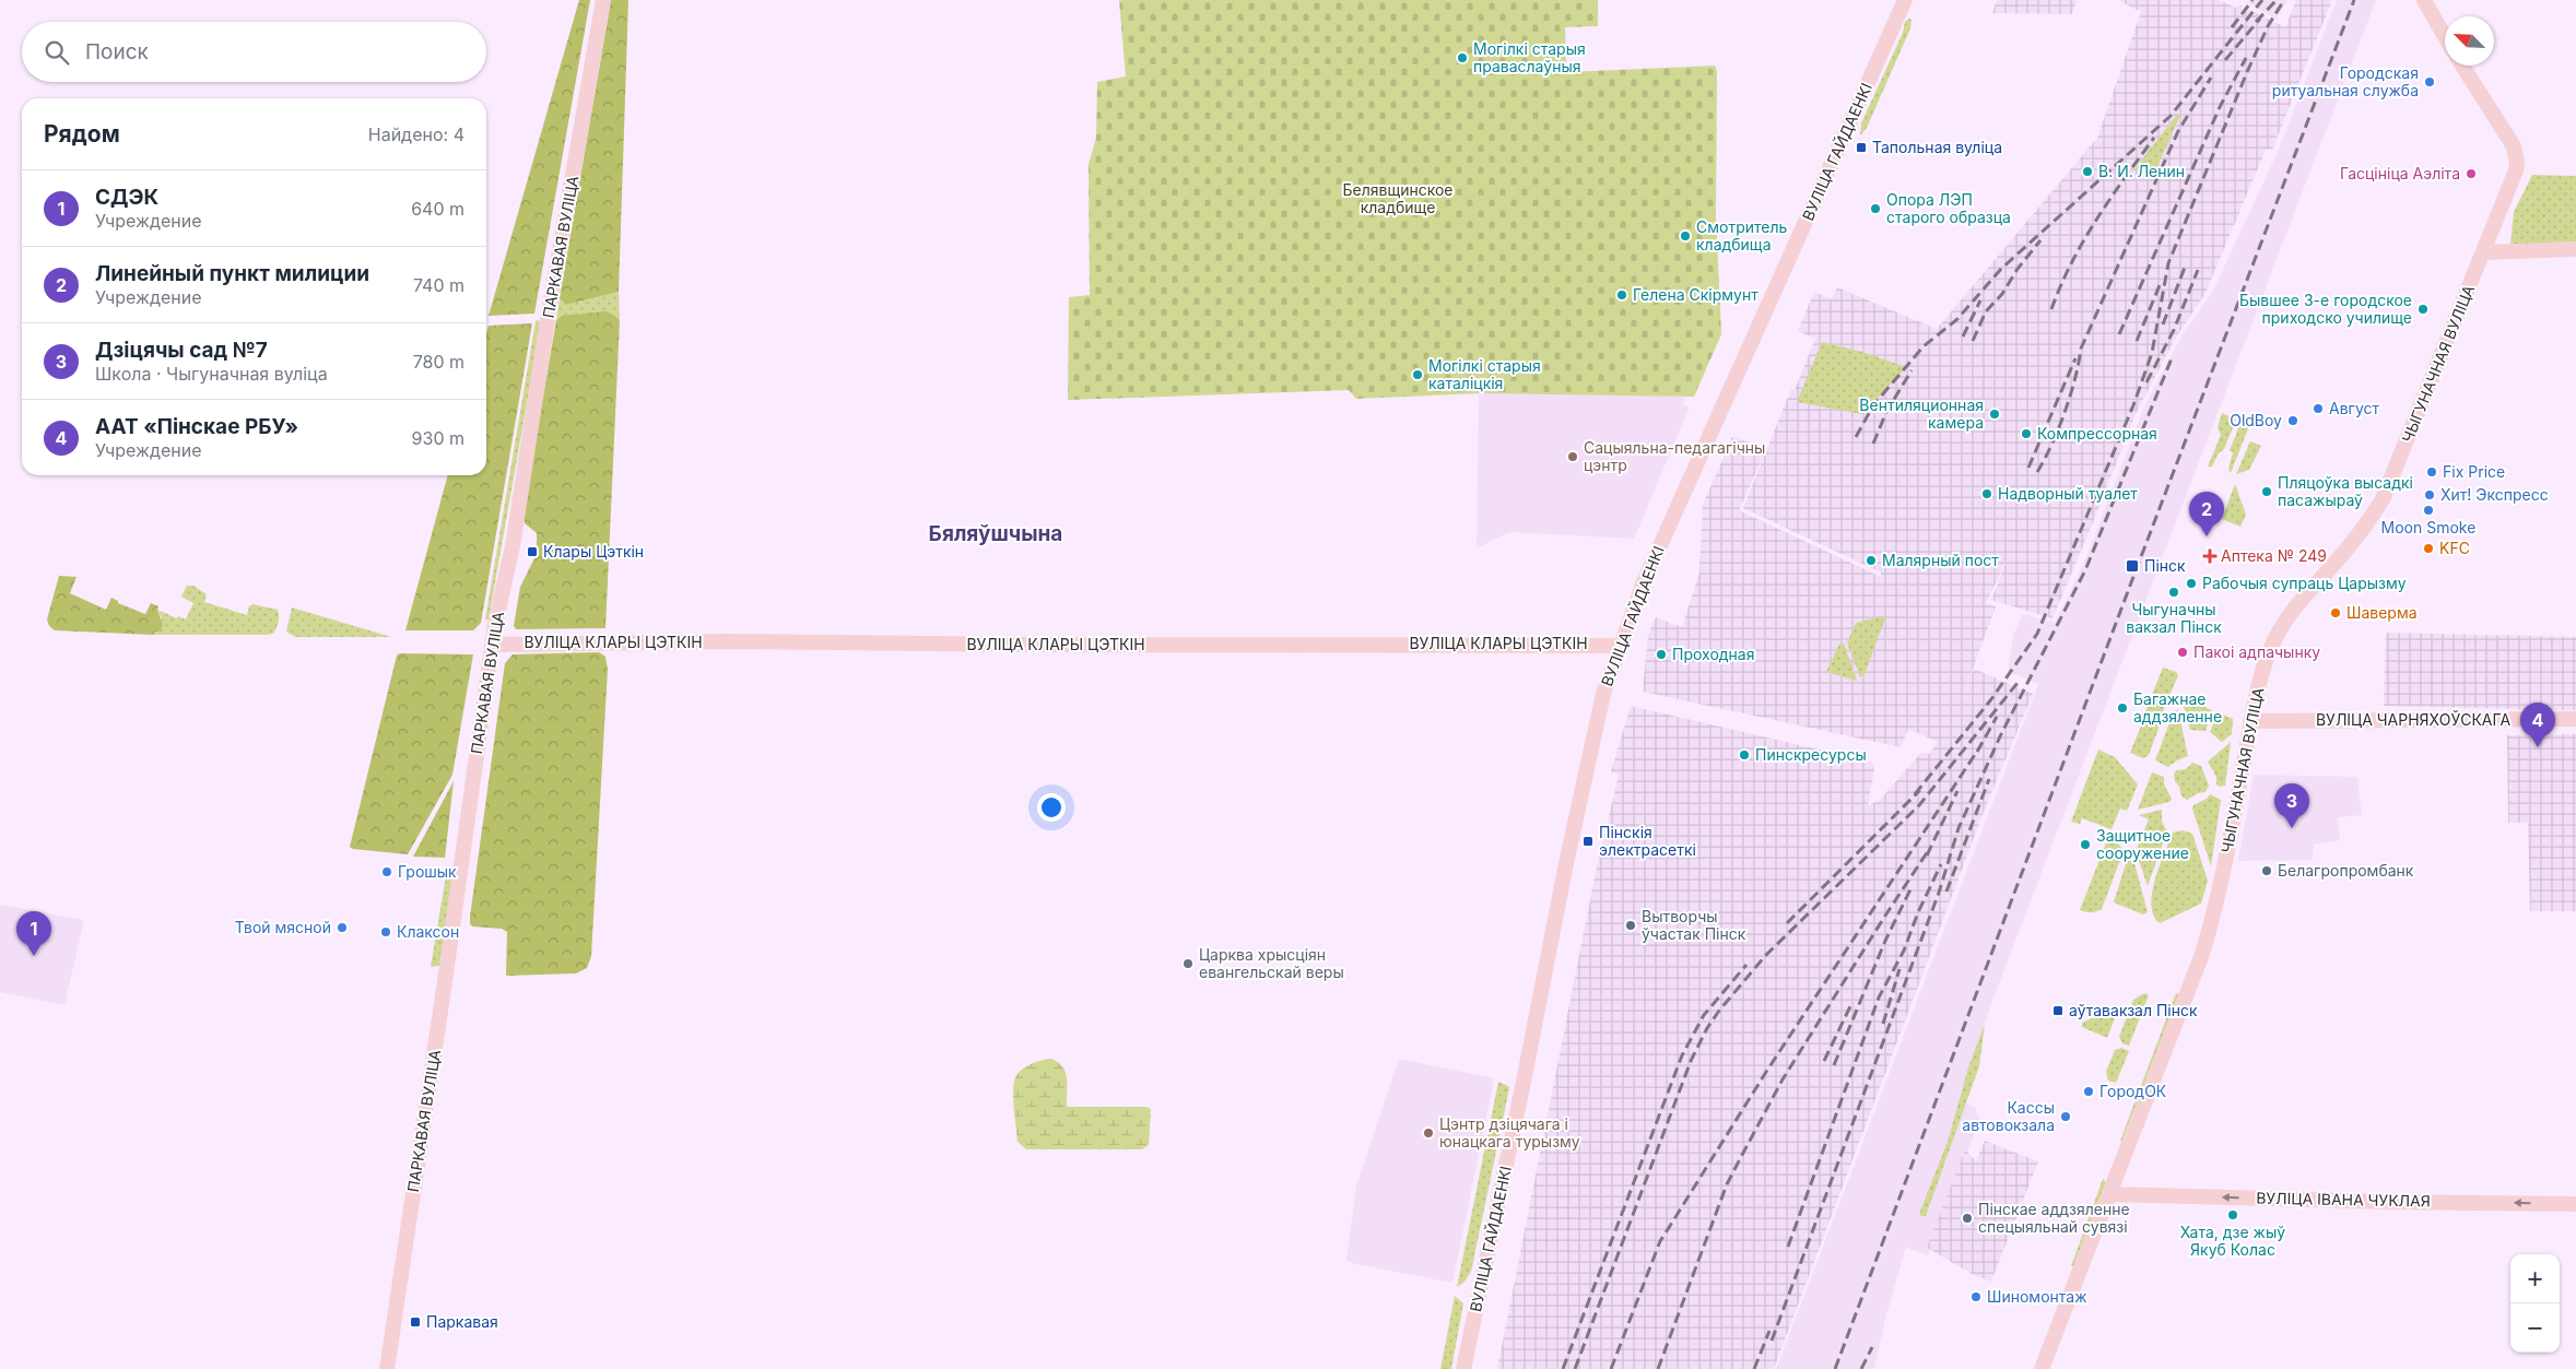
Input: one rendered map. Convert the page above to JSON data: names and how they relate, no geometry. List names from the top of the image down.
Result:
{
  "streets": {
    "street": [
      "ВУЛІЦА ГАЙДАЕНКІ",
      "ПАРКАВАЯ ВУЛІЦА",
      "ЧЫГУНАЧНАЯ ВУЛІЦА",
      "ВУЛІЦА КЛАРЫ ЦЭТКІН",
      "ВУЛІЦА ЧАРНЯХОЎСКАГА",
      "ВУЛІЦА ІВАНА ЧУКЛАЯ"
    ]
  },
  "crossings": [
    ["ВУЛІЦА ГАЙДАЕНКІ", "ВУЛІЦА КЛАРЫ ЦЭТКІН"],
    ["ПАРКАВАЯ ВУЛІЦА", "ВУЛІЦА КЛАРЫ ЦЭТКІН"],
    ["ЧЫГУНАЧНАЯ ВУЛІЦА", "ВУЛІЦА ЧАРНЯХОЎСКАГА"],
    ["ЧЫГУНАЧНАЯ ВУЛІЦА", "ВУЛІЦА ІВАНА ЧУКЛАЯ"]
  ],
  "one_way": ["ВУЛІЦА ІВАНА ЧУКЛАЯ"],
  "districts": ["Бяляўшчына"],
  "parks": ["Белявщинское кладбище"],
  "places": {
    "other": [
      "Могілкі старыя праваслаўныя",
      "Городская ритуальная служба",
      "В. И. Ленин",
      "Гасцініца Аэліта",
      "Опора ЛЭП старого образца",
      "Смотритель кладбища",
      "Гелена Скірмунт",
      "Бывшее 3-е городское приходско училище",
      "Могілкі старыя каталіцкія",
      "Август",
      "Вентиляционная камера",
      "OldBoy",
      "Компрессорная",
      "Сацыяльна-педагагічны цэнтр",
      "Fix Price",
      "Пляцоўка высадкі пасажыраў",
      "Надворный туалет",
      "Хит! Экспресс",
      "Moon Smoke",
      "KFC",
      "Малярный пост",
      "Рабочыя супраць Царызму",
      "Чыгуначны вакзал Пінск",
      "Шаверма",
      "Пакоі адпачынку",
      "Проходная",
      "Багажнае аддзяленне",
      "Пинскресурсы",
      "Защитное сооружение",
      "Белагропромбанк",
      "Грошык",
      "Вытворчы ўчастак Пінск",
      "Твой мясной",
      "Клаксон",
      "Царква хрысціян евангельскай веры",
      "ГородОК",
      "Кассы автовокзала",
      "Цэнтр дзіцячага і юнацкага турызму",
      "Хата, дзе жыў Якуб Колас",
      "Пінскае аддзяленне спецыяльнай сувязі",
      "Шиномонтаж"
    ],
    "transit": [
      "Тапольная вуліца",
      "Клары Цэткін",
      "Пінск",
      "Пінскія электрасеткі",
      "аўтавакзал Пінск",
      "Паркавая"
    ],
    "health": ["Аптека № 249"]
  },
  "north": "top left",
  "page": {
    "search": "Поиск",
    "heading": ["Рядом", "Найдено: 4"],
    "list": [
      {
        "mark": "1",
        "name": "СДЭК",
        "note": "Учреждение",
        "value": "640 m"
      },
      {
        "mark": "2",
        "name": "Линейный пункт милиции",
        "note": "Учреждение",
        "value": "740 m"
      },
      {
        "mark": "3",
        "name": "Дзіцячы сад №7",
        "note": "Школа · Чыгуначная вуліца",
        "value": "780 m"
      },
      {
        "mark": "4",
        "name": "ААТ «Пінскае РБУ»",
        "note": "Учреждение",
        "value": "930 m"
      }
    ],
    "pins": [
      "2",
      "4",
      "3",
      "1"
    ],
    "map_buttons": ["+", "−"]
  }
}
